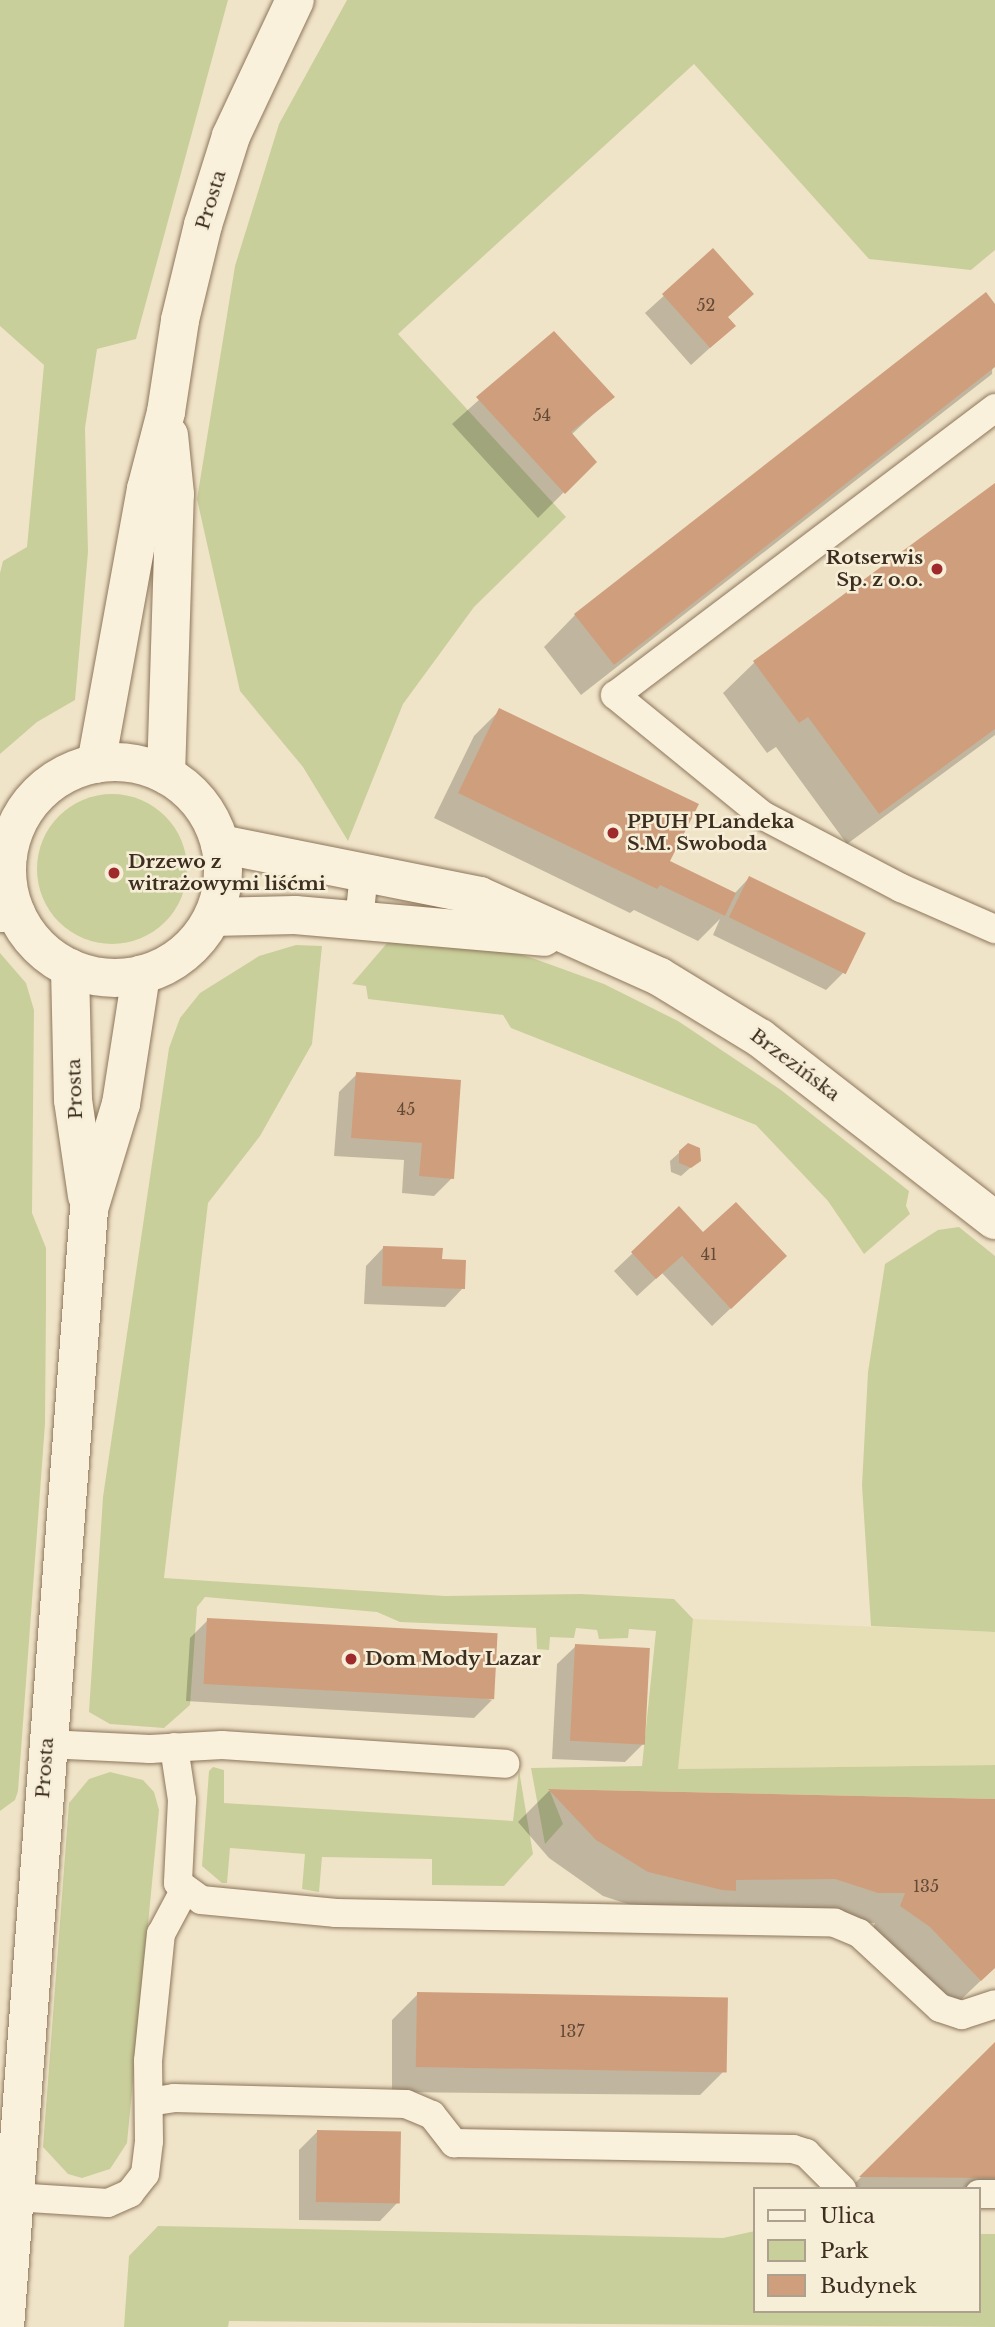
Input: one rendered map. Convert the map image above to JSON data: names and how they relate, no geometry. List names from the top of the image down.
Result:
{
  "streets": {
    "main road": ["Prosta", "Brzezińska"]
  },
  "crossings": [
    ["Prosta", "Brzezińska"]
  ],
  "places": [
    "Rotserwis Sp. z o.o.",
    "PPUH PLandeka S.M. Swoboda",
    "Drzewo z witrażowymi liśćmi",
    "Dom Mody Lazar"
  ],
  "house_numbers": [
    "52",
    "54",
    "45",
    "41",
    "135",
    "137"
  ],
  "legend": ["Ulica", "Park", "Budynek"]
}
